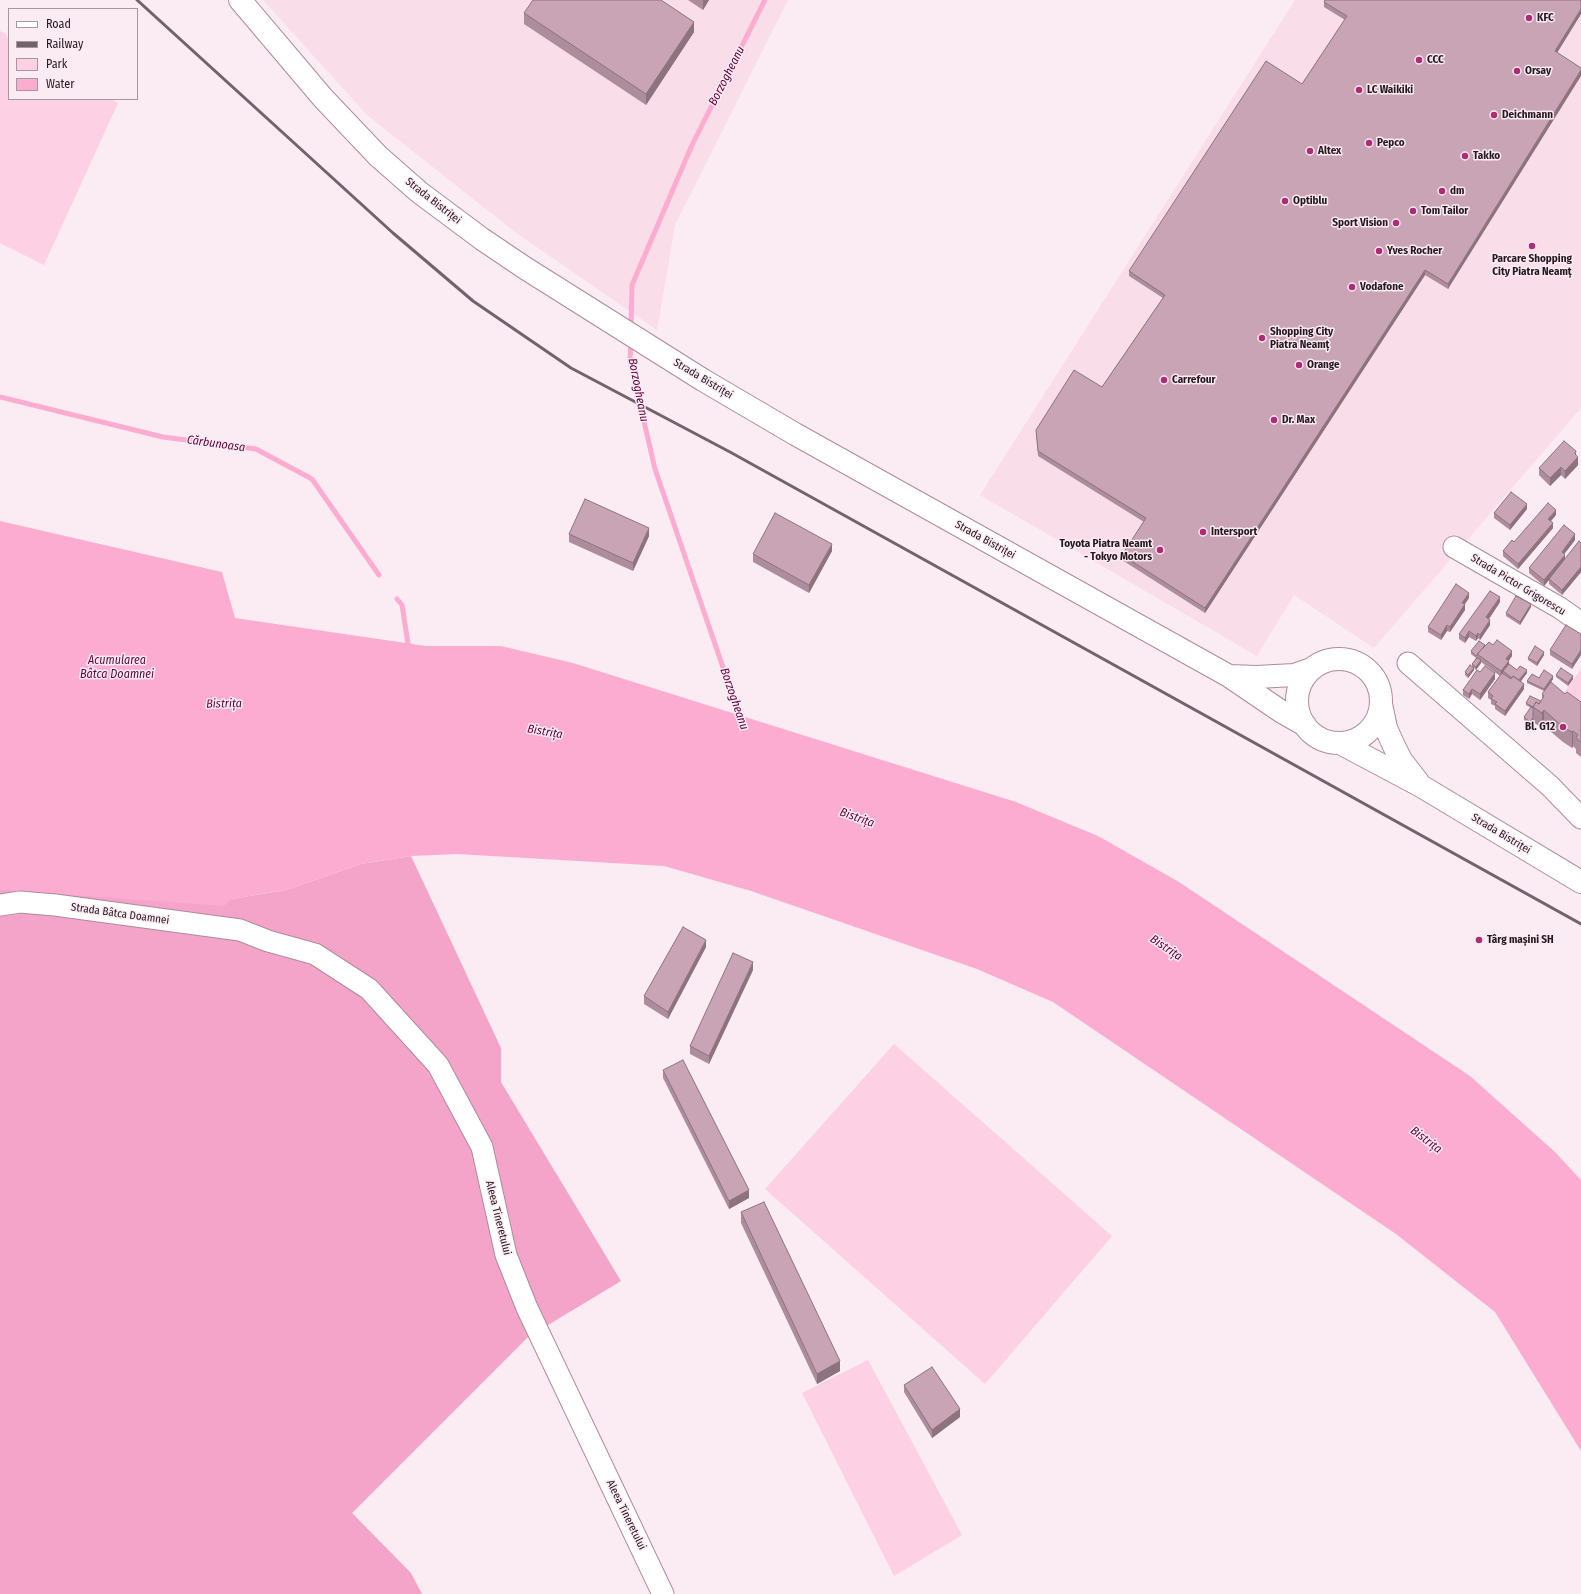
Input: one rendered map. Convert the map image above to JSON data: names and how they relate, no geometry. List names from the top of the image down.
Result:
{
  "streets": {
    "main road": ["Strada Bistriței"],
    "street": ["Strada Pictor Grigorescu", "Strada Bâtca Doamnei", "Aleea Tineretului"]
  },
  "crossings": [
    ["Strada Bâtca Doamnei", "Aleea Tineretului"]
  ],
  "water": [
    "Borzogheanu",
    "Cărbunoasa",
    "Acumularea Bâtca Doamnei",
    "Bistrița"
  ],
  "places": [
    "KFC",
    "CCC",
    "Orsay",
    "LC Waikiki",
    "Deichmann",
    "Pepco",
    "Altex",
    "Takko",
    "dm",
    "Optiblu",
    "Tom Tailor",
    "Sport Vision",
    "Parcare Shopping City Piatra Neamț",
    "Yves Rocher",
    "Vodafone",
    "Shopping City Piatra Neamț",
    "Orange",
    "Carrefour",
    "Dr. Max",
    "Intersport",
    "Toyota Piatra Neamt - Tokyo Motors",
    "Bl. G12",
    "Târg mașini SH"
  ],
  "legend": [
    "Road",
    "Railway",
    "Park",
    "Water"
  ]
}
